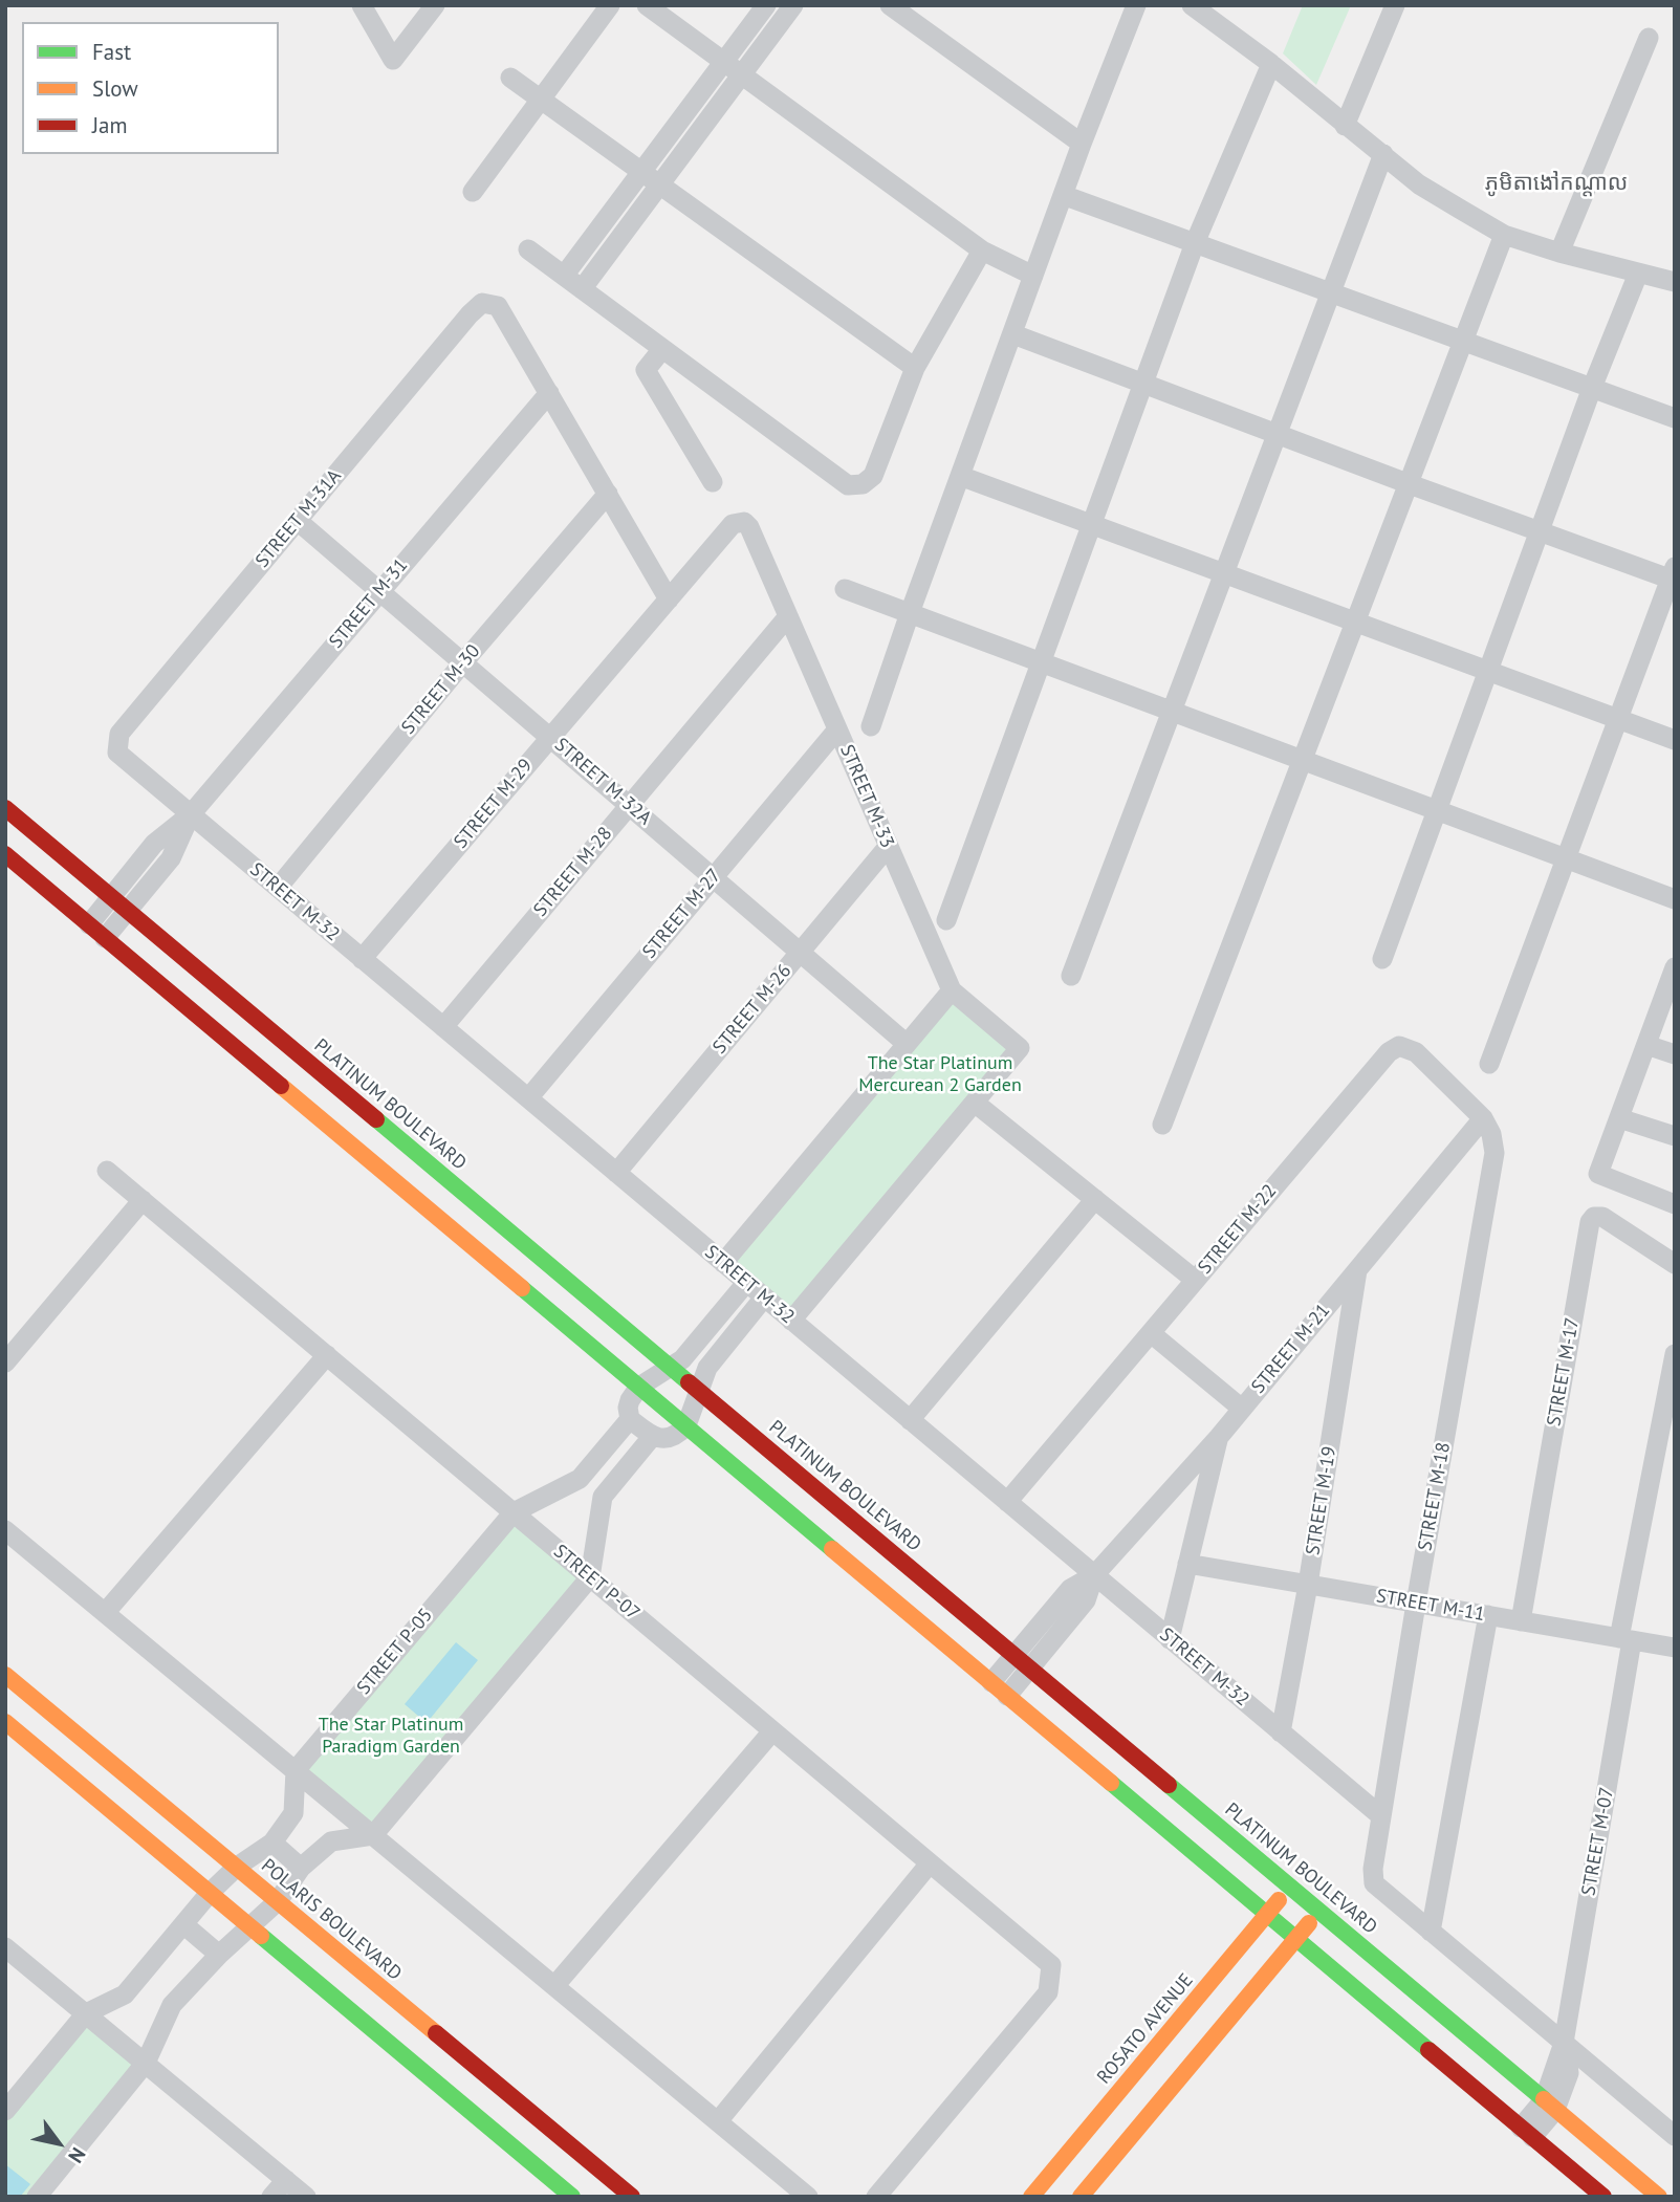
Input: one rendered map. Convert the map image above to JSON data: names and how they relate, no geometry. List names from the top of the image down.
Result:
{
  "streets": {
    "street": [
      "STREET M-31A",
      "STREET M-31",
      "STREET M-30",
      "STREET M-32A",
      "STREET M-33",
      "STREET M-29",
      "STREET M-28",
      "STREET M-32",
      "STREET M-27",
      "STREET M-26",
      "PLATINUM BOULEVARD",
      "STREET M-22",
      "STREET M-21",
      "STREET M-17",
      "STREET M-18",
      "STREET M-19",
      "STREET P-07",
      "STREET M-11",
      "STREET P-05",
      "STREET M-07",
      "POLARIS BOULEVARD",
      "ROSATO AVENUE"
    ]
  },
  "crossings": [
    ["STREET M-31A", "STREET M-31"],
    ["STREET M-31A", "STREET M-32A"],
    ["STREET M-31A", "STREET M-32"],
    ["STREET M-31", "STREET M-32A"],
    ["STREET M-31", "STREET M-32"],
    ["STREET M-30", "STREET M-32A"],
    ["STREET M-30", "STREET M-32"],
    ["STREET M-32A", "STREET M-29"],
    ["STREET M-32A", "STREET M-28"],
    ["STREET M-32A", "STREET M-27"],
    ["STREET M-32A", "STREET M-26"],
    ["STREET M-33", "STREET M-29"],
    ["STREET M-33", "STREET M-28"],
    ["STREET M-33", "STREET M-27"],
    ["STREET M-33", "STREET M-26"],
    ["STREET M-29", "STREET M-32"],
    ["STREET M-28", "STREET M-32"],
    ["STREET M-32", "STREET M-27"],
    ["STREET M-32", "STREET M-26"],
    ["STREET M-32", "STREET M-22"],
    ["STREET M-32", "STREET M-21"],
    ["STREET M-32", "STREET M-18"],
    ["STREET M-32", "STREET M-19"],
    ["PLATINUM BOULEVARD", "STREET M-21"],
    ["PLATINUM BOULEVARD", "STREET M-07"],
    ["PLATINUM BOULEVARD", "ROSATO AVENUE"],
    ["STREET M-22", "STREET M-21"],
    ["STREET M-22", "STREET M-18"],
    ["STREET M-21", "STREET M-18"],
    ["STREET M-21", "STREET M-19"],
    ["STREET M-17", "STREET M-11"],
    ["STREET M-18", "STREET M-11"],
    ["STREET M-19", "STREET M-11"],
    ["STREET P-07", "STREET P-05"],
    ["STREET M-11", "STREET M-07"]
  ],
  "districts": ["ភូមិតាងៅកណ្តាល"],
  "parks": ["The Star Platinum Mercurean 2 Garden", "The Star Platinum Paradigm Garden"],
  "legend": ["Fast", "Slow", "Jam"],
  "north": "bottom right"
}
